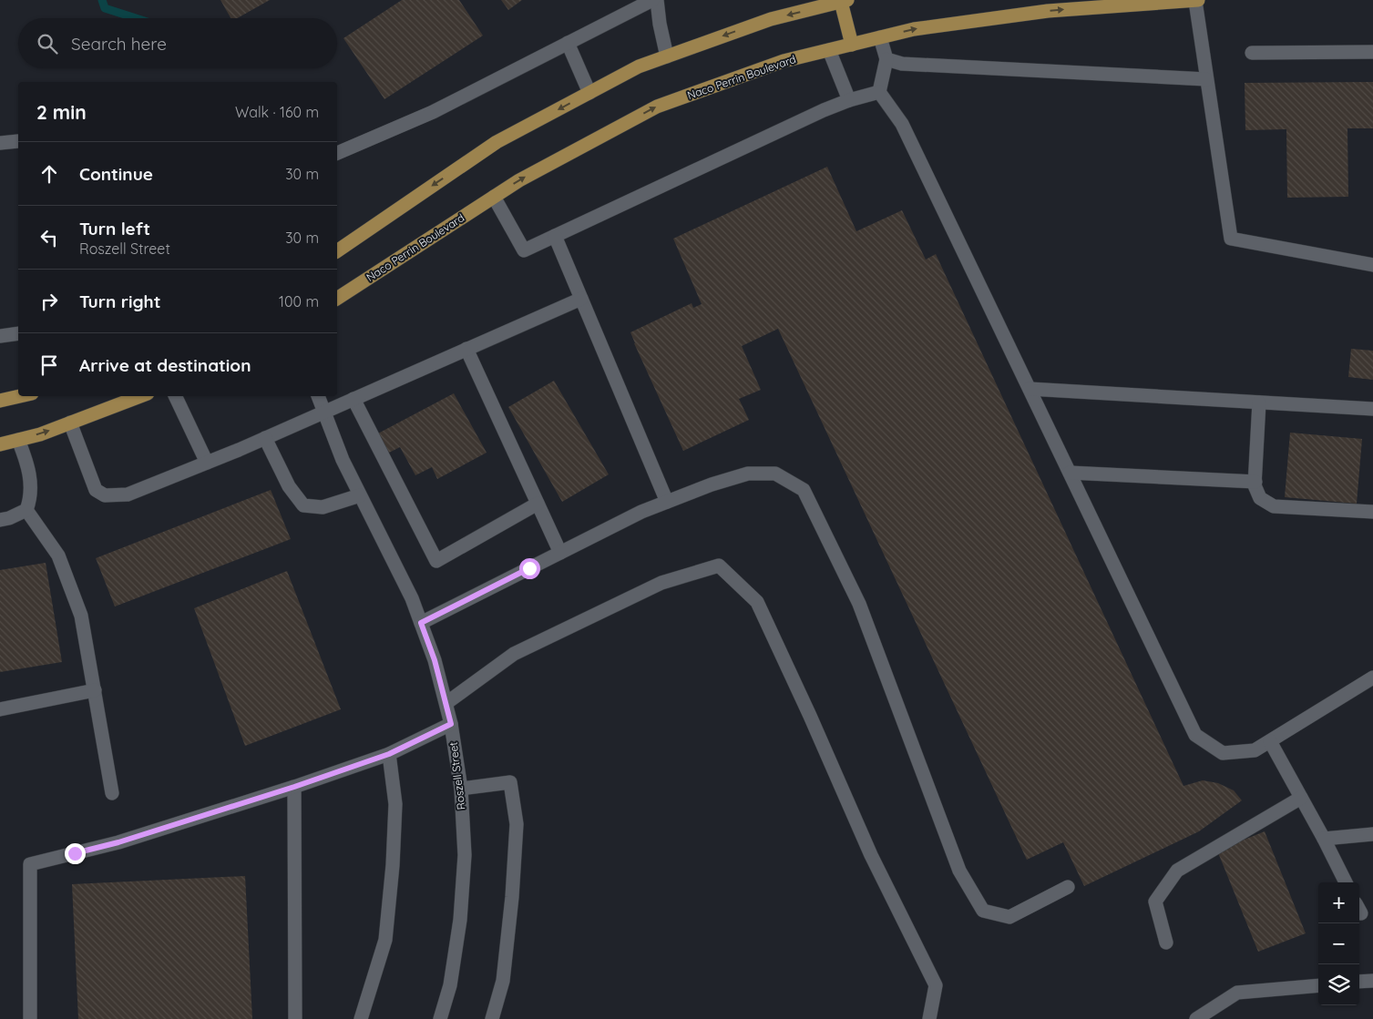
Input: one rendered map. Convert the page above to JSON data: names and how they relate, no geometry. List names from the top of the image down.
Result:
{
  "streets": {
    "main road": ["Naco Perrin Boulevard"],
    "street": ["Roszell Street"]
  },
  "page": {
    "search": "Search here",
    "heading": ["2 min", "Walk · 160 m"],
    "list": [
      ["Continue", "30 m"],
      ["Turn left", "Roszell Street", "30 m"],
      ["Turn right", "100 m"],
      "Arrive at destination"
    ],
    "map_buttons": ["+", "−"]
  }
}
